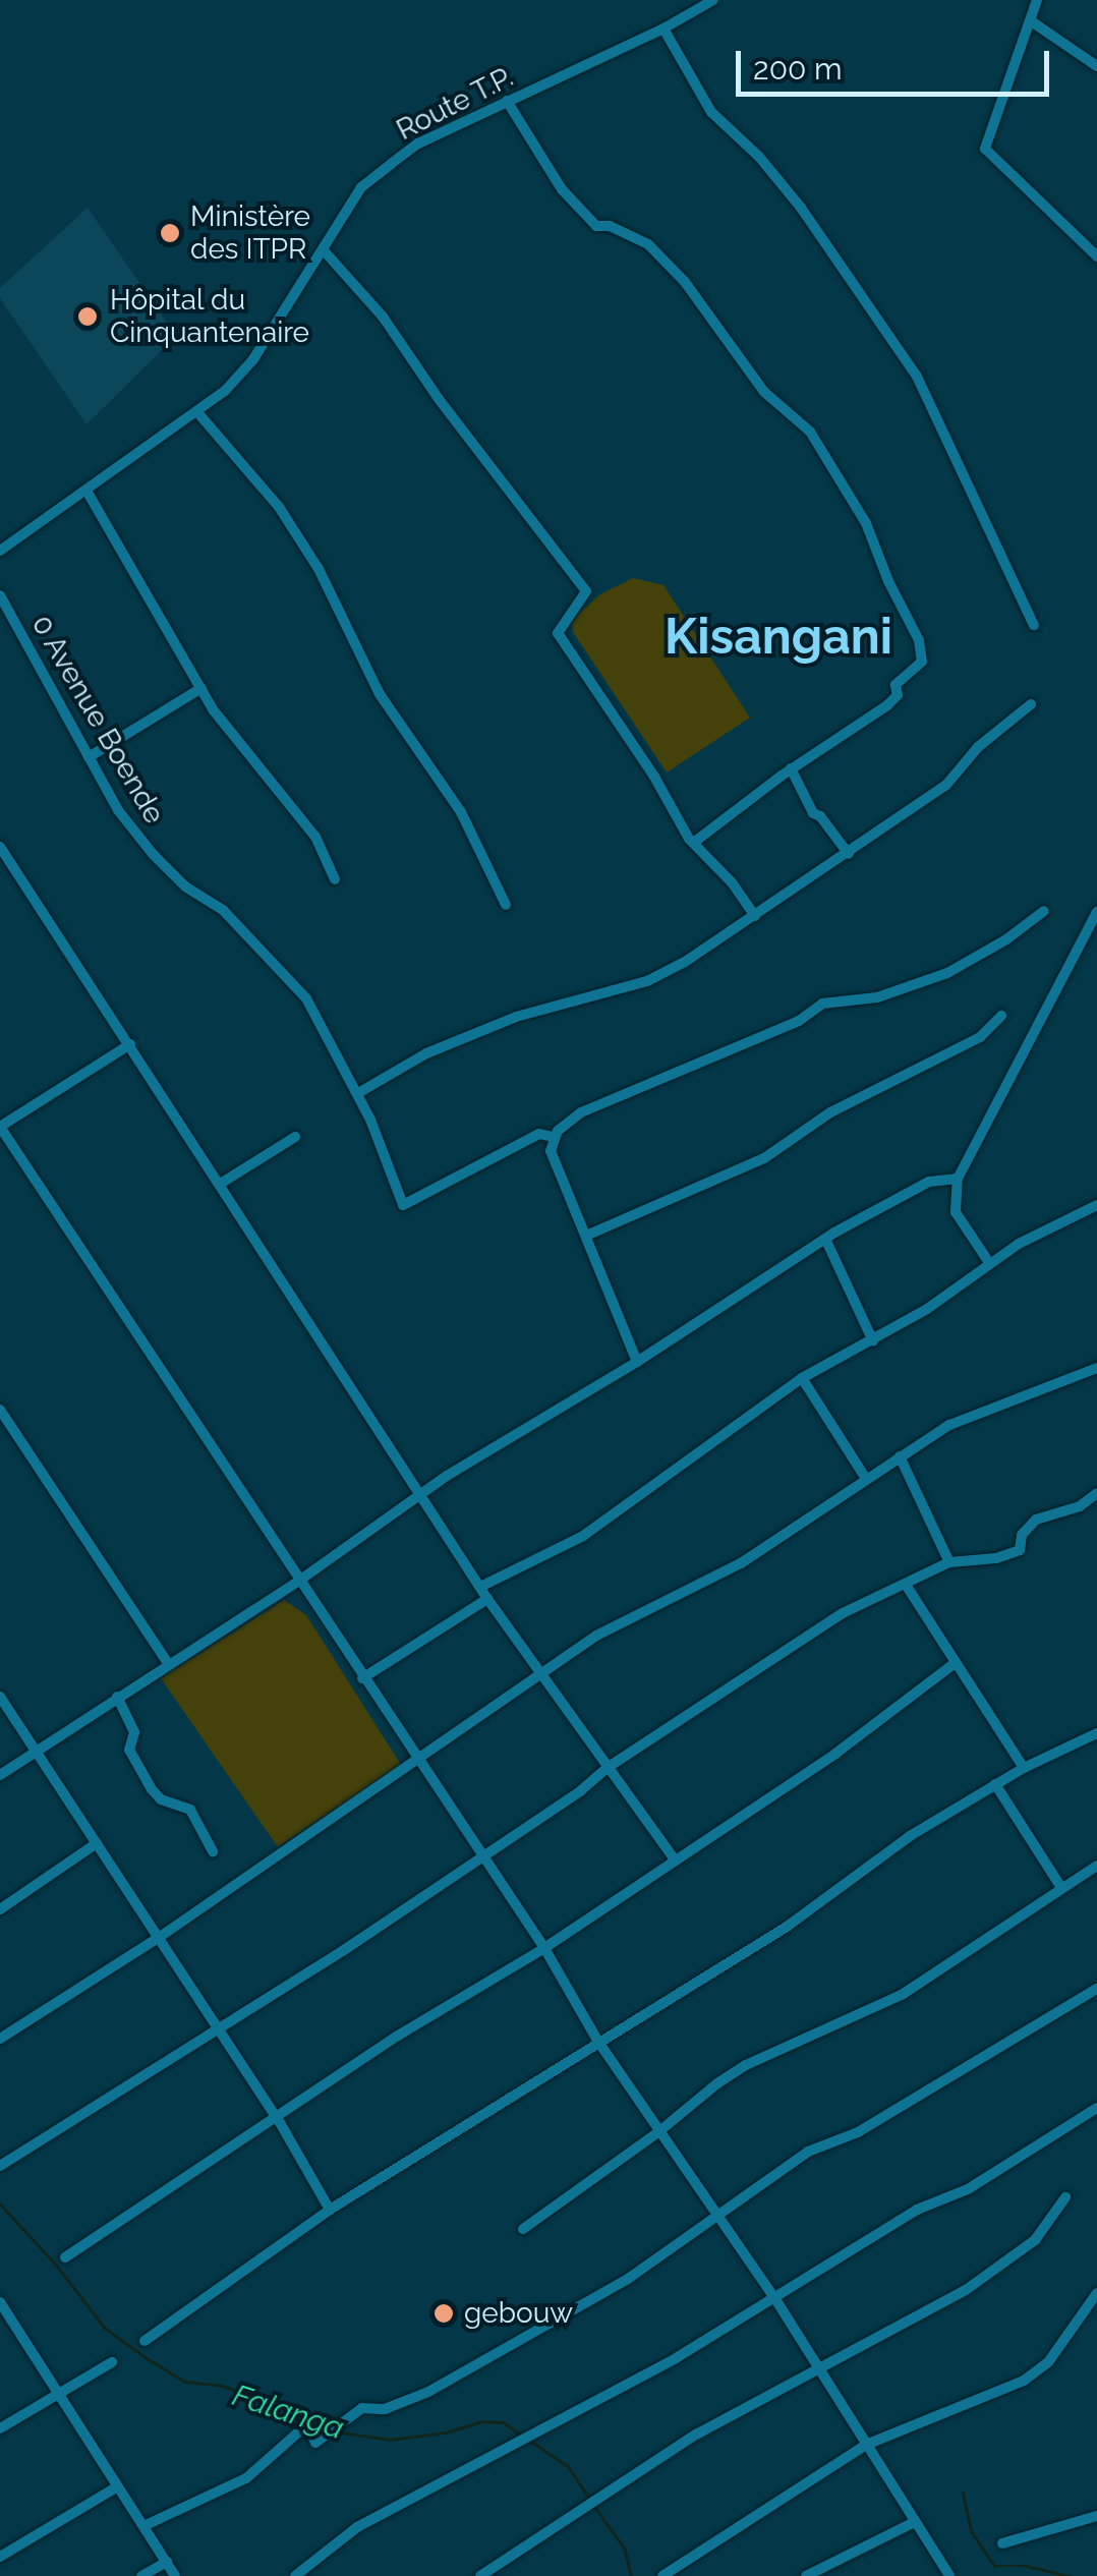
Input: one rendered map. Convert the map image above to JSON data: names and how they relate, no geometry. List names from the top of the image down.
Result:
{
  "streets": {
    "street": ["Route T.P.", "0 Avenue Boende"]
  },
  "districts": ["Kisangani"],
  "water": ["Falanga"],
  "places": ["Ministère des ITPR", "Hôpital du Cinquantenaire", "gebouw"],
  "scale_bar": "200 m"
}
